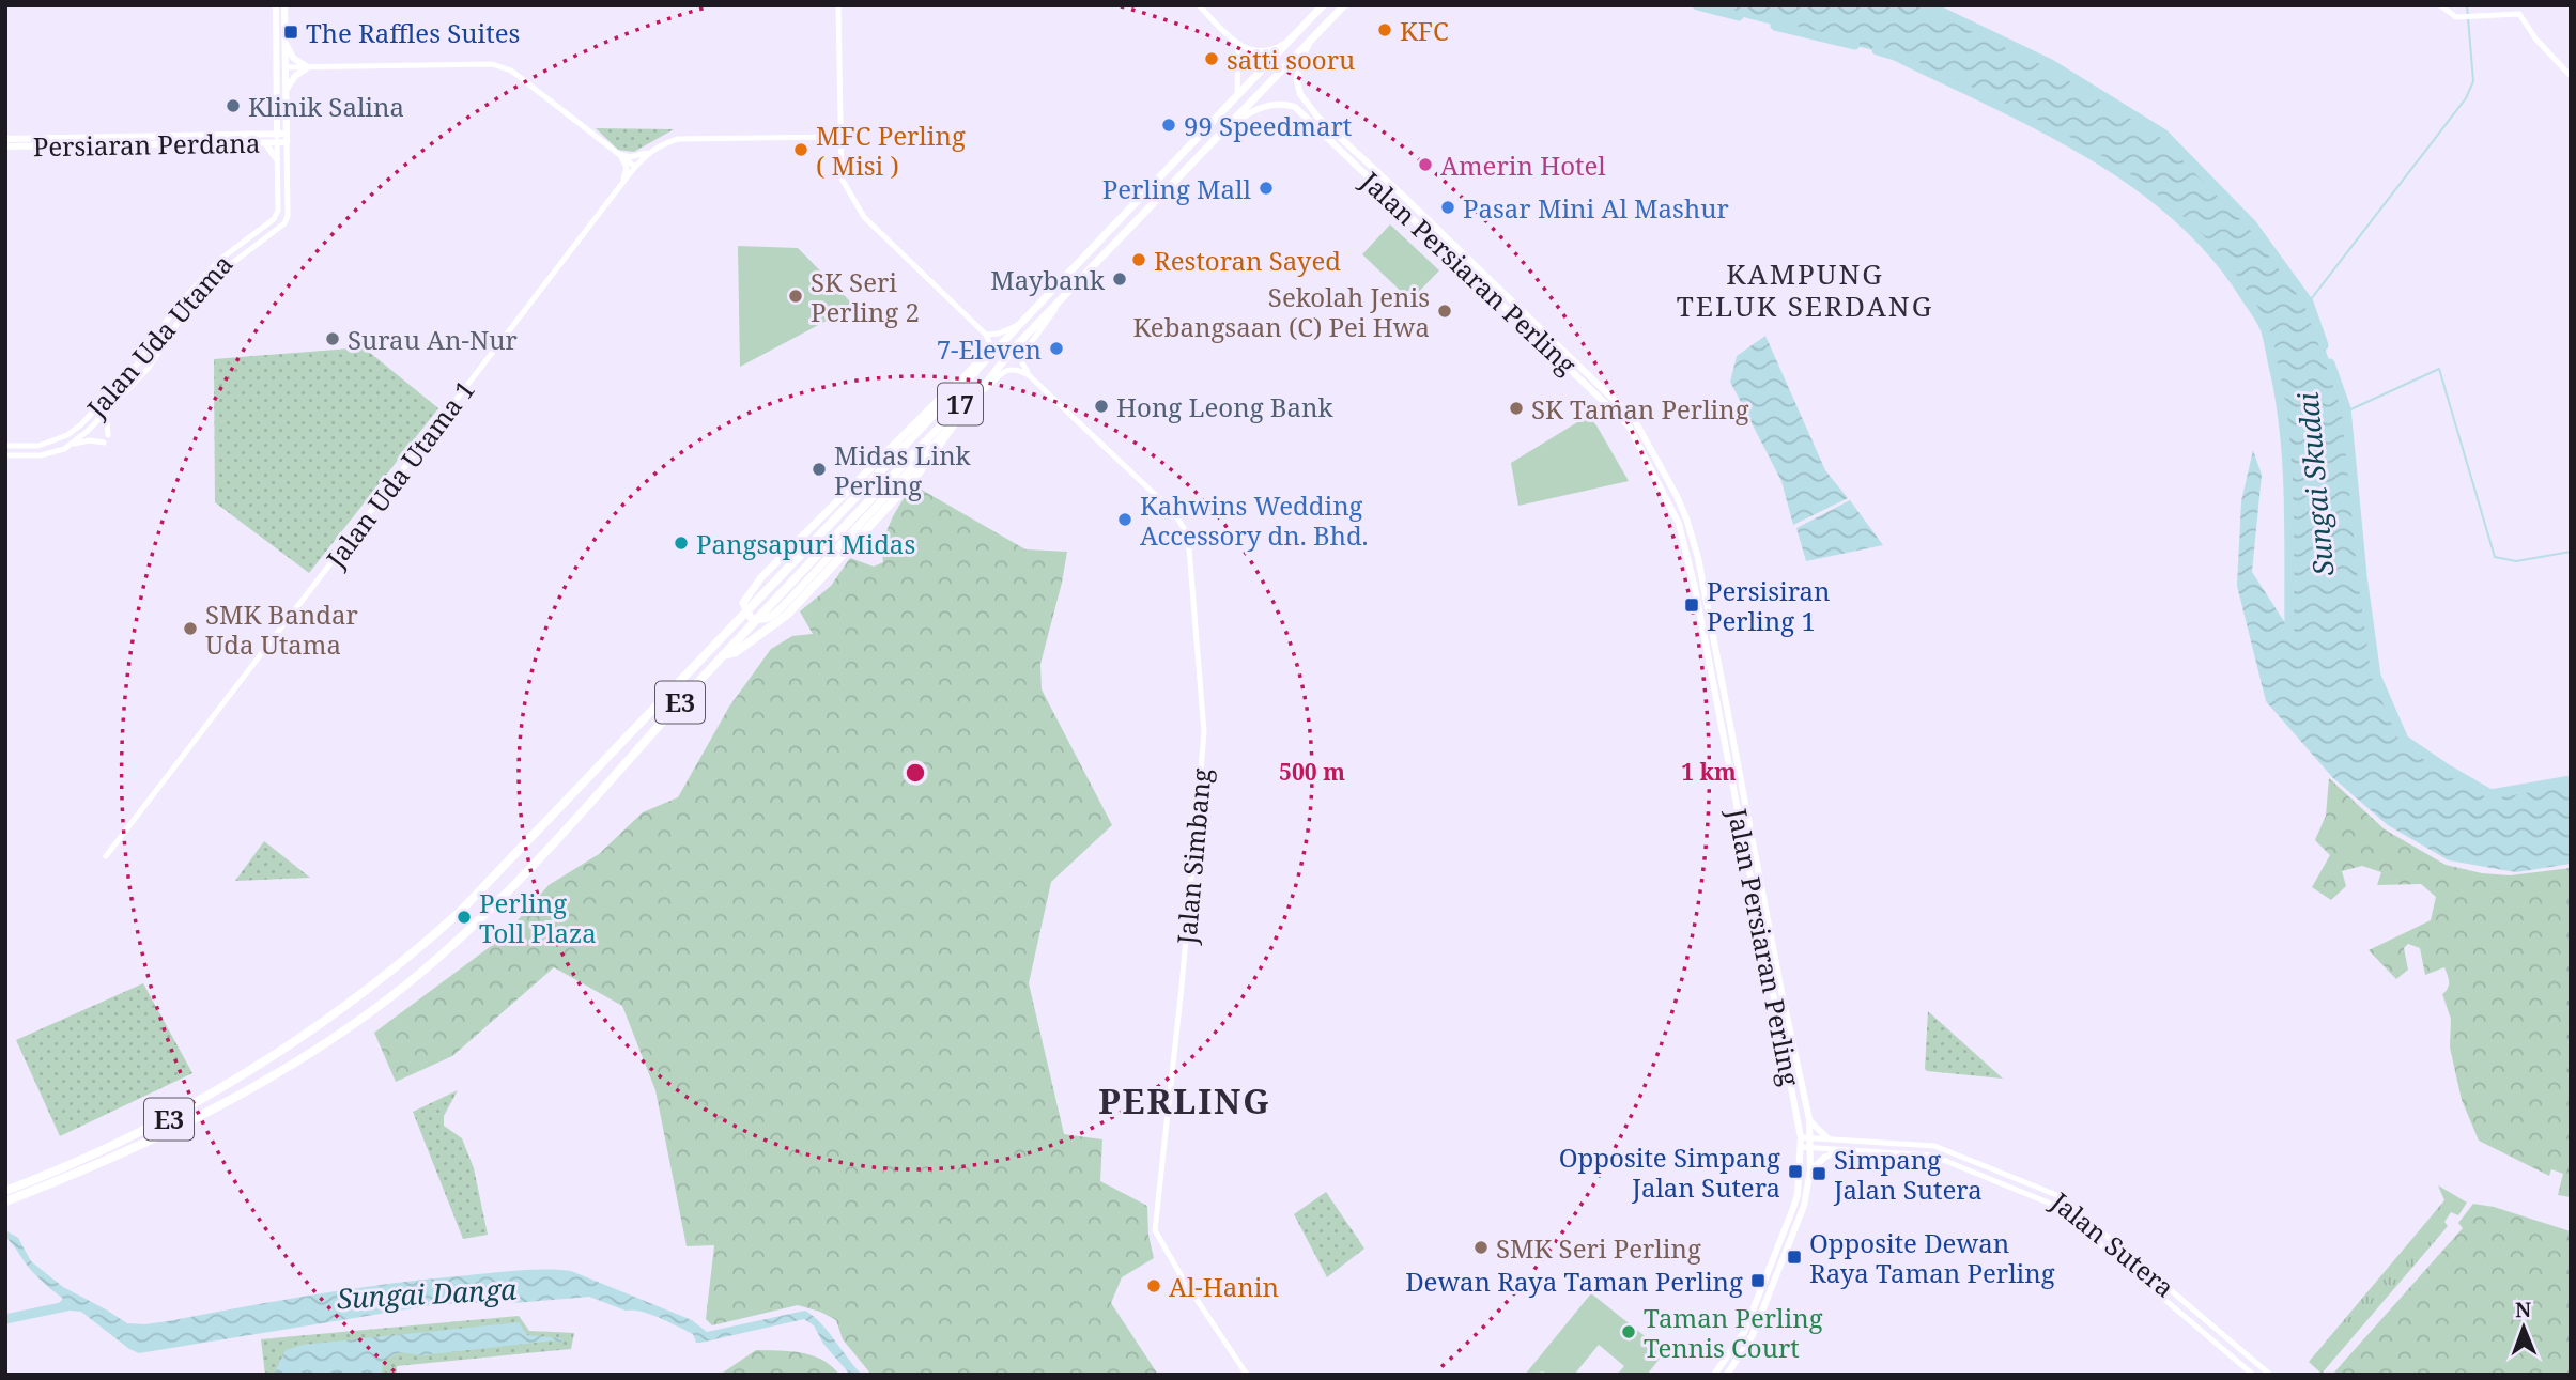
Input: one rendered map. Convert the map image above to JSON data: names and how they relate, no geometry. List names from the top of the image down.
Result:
{
  "streets": {
    "highway": ["17", "E3"],
    "main road": ["Persiaran Perdana", "Jalan Persiaran Perling", "Jalan Uda Utama"],
    "street": ["Jalan Uda Utama 1", "Jalan Simbang", "Jalan Sutera"]
  },
  "crossings": [
    ["Persiaran Perdana", "Jalan Uda Utama"],
    ["Jalan Persiaran Perling", "17"],
    ["Jalan Persiaran Perling", "Jalan Sutera"],
    ["17", "E3"]
  ],
  "districts": ["KAMPUNG TELUK SERDANG", "PERLING"],
  "water": ["Sungai Skudai", "Sungai Danga"],
  "places": {
    "other": [
      "KFC",
      "satti sooru",
      "Klinik Salina",
      "99 Speedmart",
      "MFC Perling ( Misi )",
      "Amerin Hotel",
      "Perling Mall",
      "Pasar Mini Al Mashur",
      "Restoran Sayed",
      "Maybank",
      "SK Seri Perling 2",
      "Sekolah Jenis Kebangsaan (C) Pei Hwa",
      "Surau An-Nur",
      "7-Eleven",
      "Hong Leong Bank",
      "SK Taman Perling",
      "Midas Link Perling",
      "Kahwins Wedding Accessory dn. Bhd.",
      "Pangsapuri Midas",
      "SMK Bandar Uda Utama",
      "Perling Toll Plaza",
      "SMK Seri Perling",
      "Al-Hanin",
      "Taman Perling Tennis Court"
    ],
    "transit": [
      "The Raffles Suites",
      "Persisiran Perling 1",
      "Opposite Simpang Jalan Sutera",
      "Simpang Jalan Sutera",
      "Opposite Dewan Raya Taman Perling",
      "Dewan Raya Taman Perling"
    ]
  },
  "north": "top",
  "rings": ["500 m", "1 km"]
}
